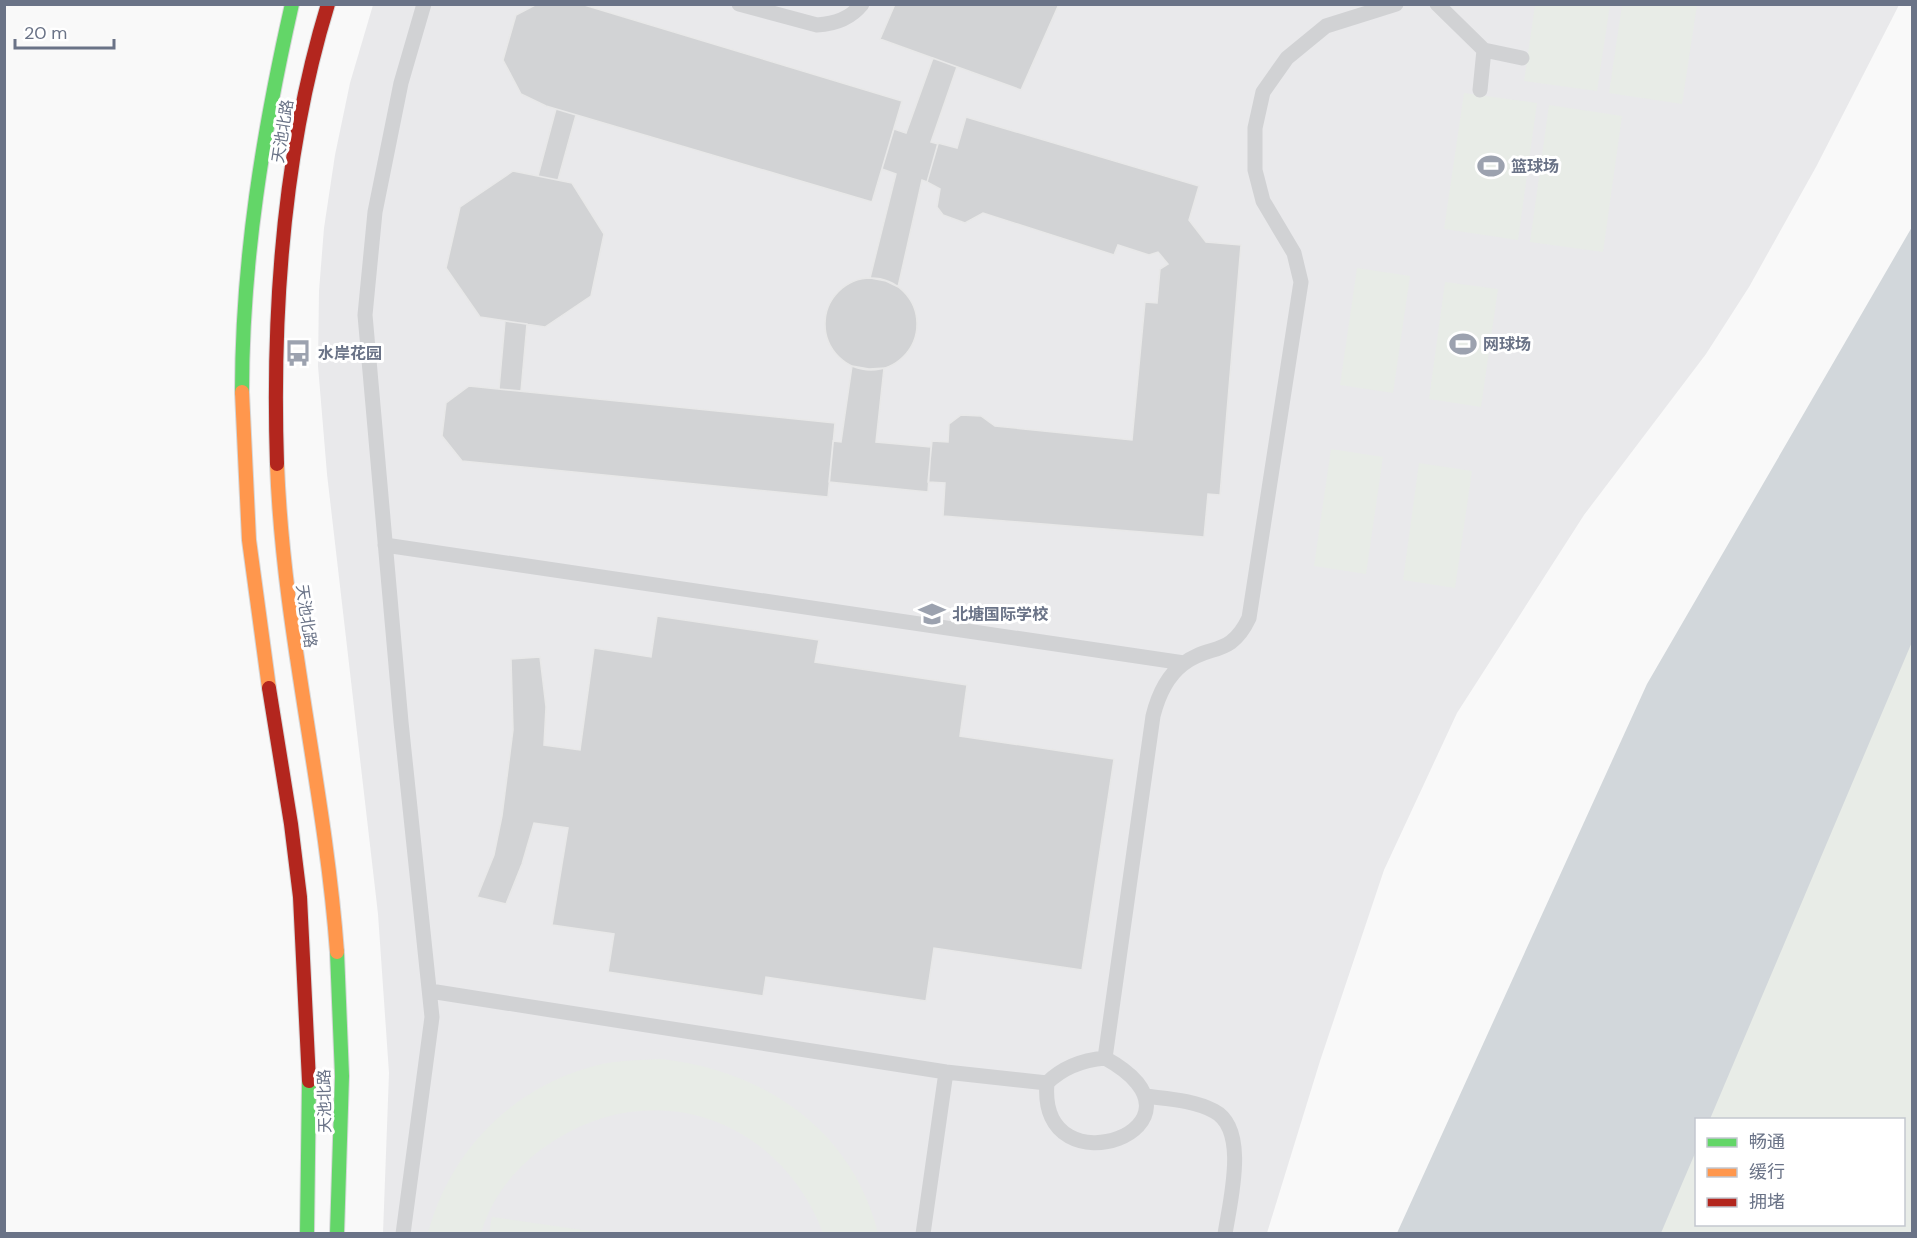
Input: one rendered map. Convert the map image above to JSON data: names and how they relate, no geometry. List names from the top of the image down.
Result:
{
  "streets": {
    "street": ["天池北路"]
  },
  "places": {
    "sports": ["篮球场", "网球场"],
    "bus stop": ["水岸花园"],
    "school or university": ["北塘国际学校"]
  },
  "legend": ["畅通", "缓行", "拥堵"],
  "scale_bar": "20 m"
}
